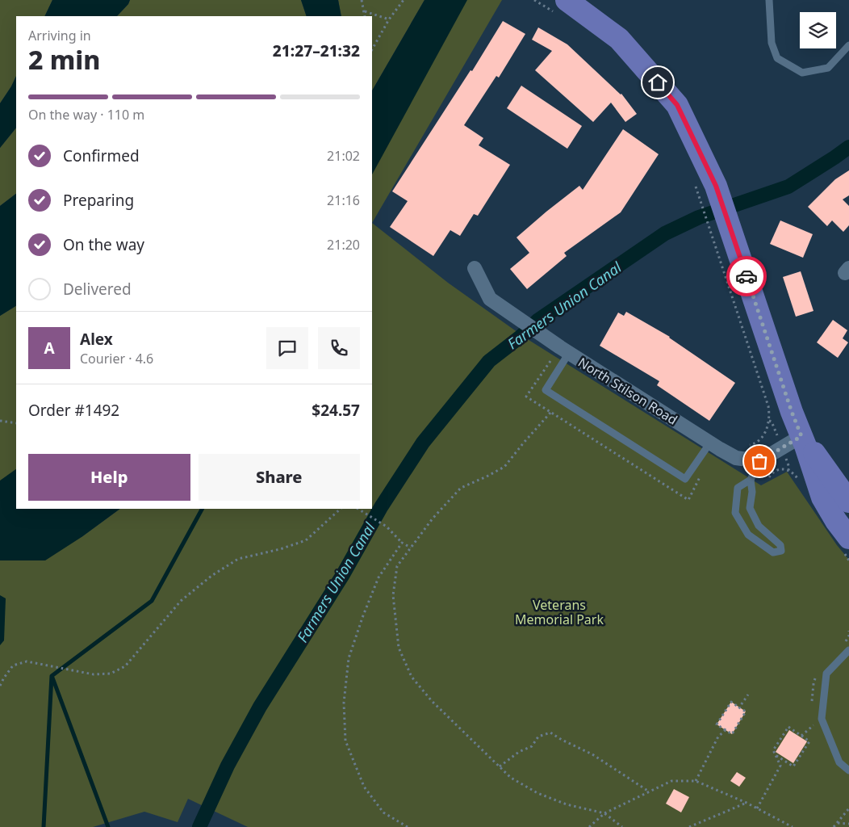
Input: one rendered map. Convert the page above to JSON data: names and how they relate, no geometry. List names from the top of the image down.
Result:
{
  "streets": {
    "street": ["North Stilson Road"]
  },
  "water": ["Farmers Union Canal"],
  "parks": ["Veterans Memorial Park"],
  "page": {
    "heading": ["2 min", "Arriving in", "21:27–21:32"],
    "panel": [
      "Alex",
      "Courier · 4.6",
      "Order #1492",
      "$24.57"
    ],
    "bar": "On the way · 110 m",
    "list": [
      ["Confirmed", "21:02"],
      ["Preparing", "21:16"],
      ["On the way", "21:20"],
      "Delivered"
    ],
    "round": "A",
    "buttons": ["Help", "Share"]
  }
}
